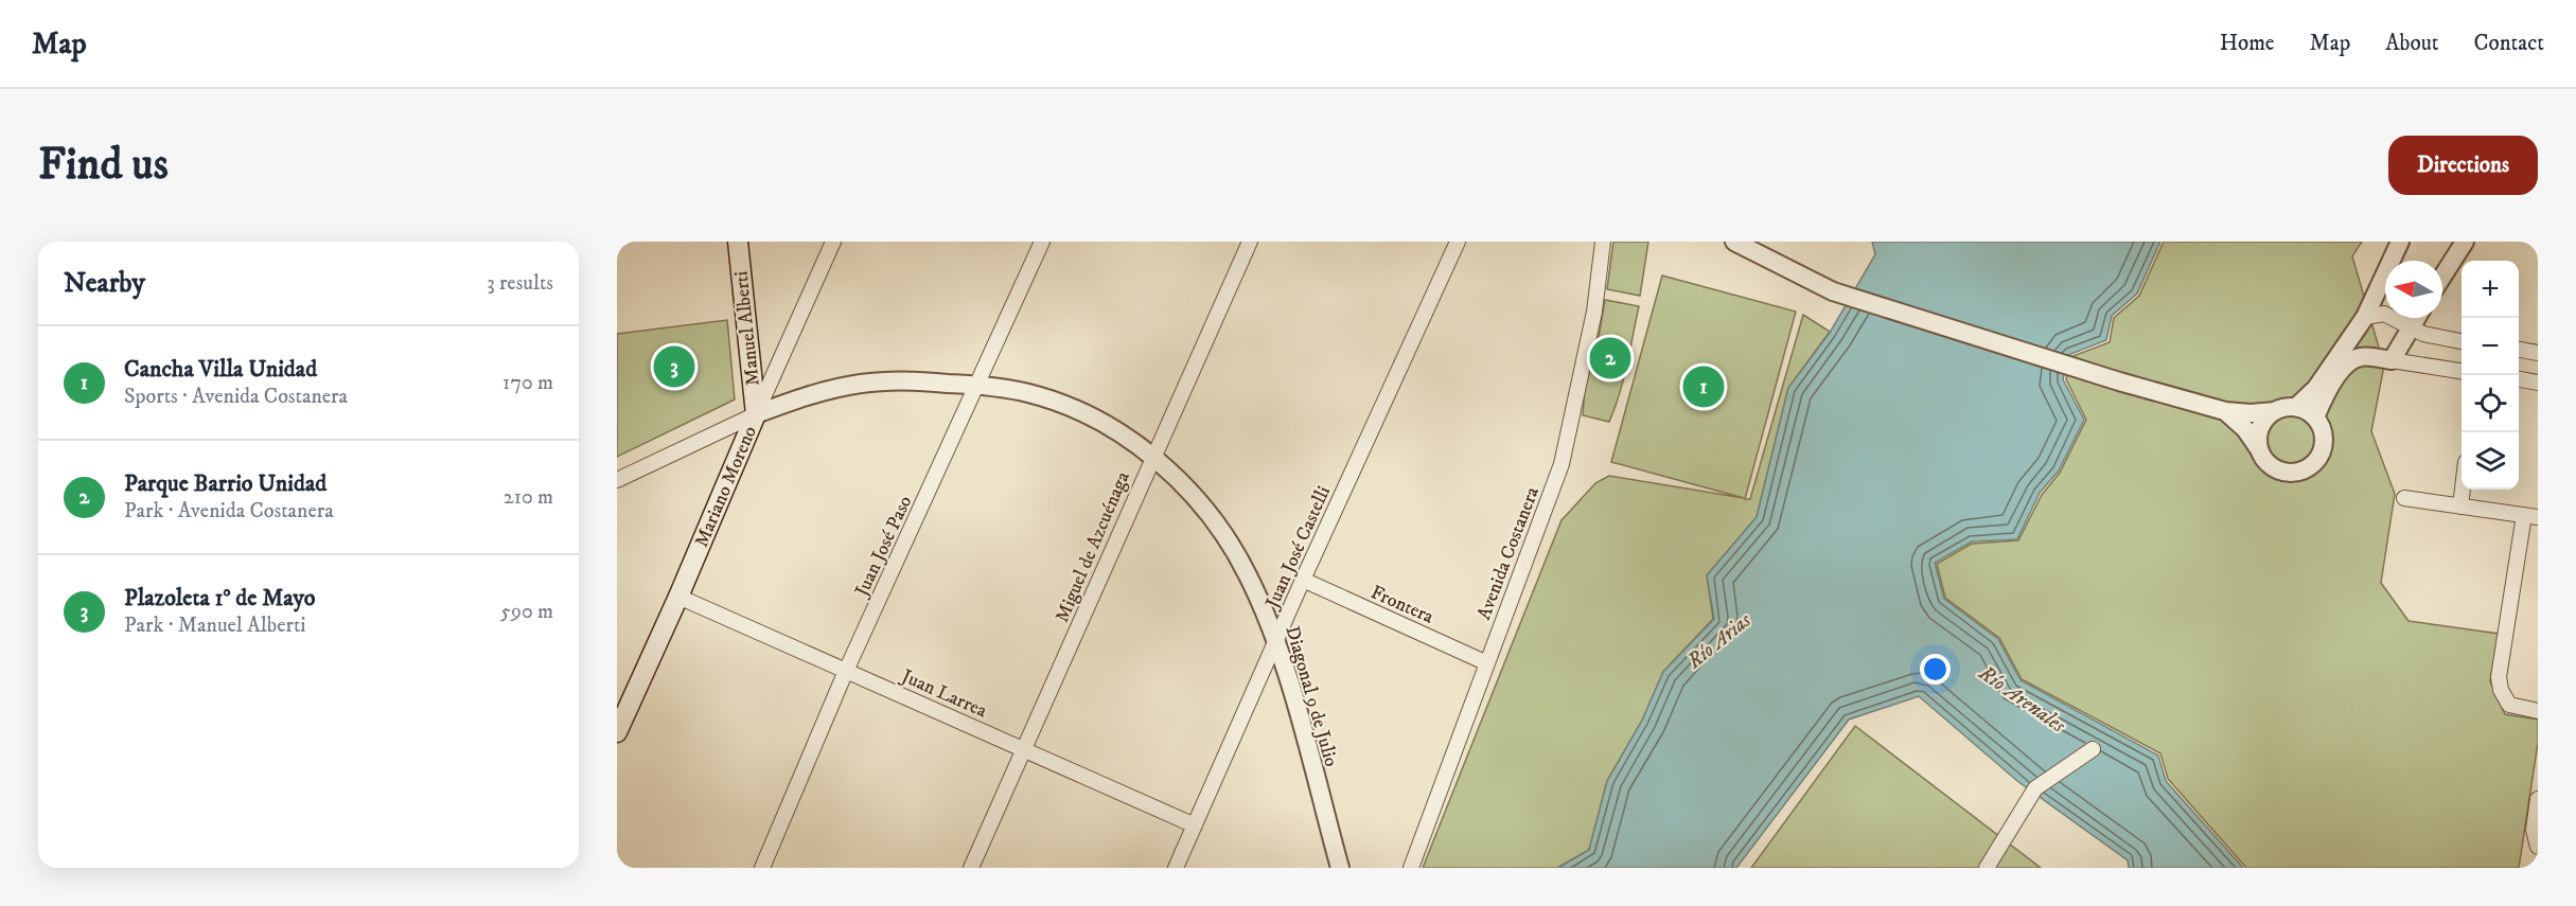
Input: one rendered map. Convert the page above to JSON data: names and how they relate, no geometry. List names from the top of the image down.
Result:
{
  "streets": {
    "main road": ["Manuel Alberti", "Mariano Moreno"],
    "street": [
      "Juan José Paso",
      "Miguel de Azcuénaga",
      "Juan José Castelli",
      "Avenida Costanera",
      "Frontera",
      "Juan Larrea",
      "Diagonal 9 de Julio"
    ]
  },
  "crossings": [
    ["Manuel Alberti", "Mariano Moreno"],
    ["Manuel Alberti", "Diagonal 9 de Julio"],
    ["Mariano Moreno", "Juan Larrea"],
    ["Mariano Moreno", "Diagonal 9 de Julio"],
    ["Juan José Paso", "Juan Larrea"],
    ["Juan José Paso", "Diagonal 9 de Julio"],
    ["Miguel de Azcuénaga", "Juan Larrea"],
    ["Miguel de Azcuénaga", "Diagonal 9 de Julio"],
    ["Juan José Castelli", "Frontera"],
    ["Juan José Castelli", "Juan Larrea"],
    ["Juan José Castelli", "Diagonal 9 de Julio"],
    ["Avenida Costanera", "Frontera"]
  ],
  "water": ["Río Arias", "Río Arenales"],
  "north": "left",
  "page": {
    "header": "Map",
    "nav": [
      "Home",
      "Map",
      "About",
      "Contact"
    ],
    "buttons": "Directions",
    "title": "Find us",
    "heading": ["Nearby", "3 results"],
    "map_buttons": ["+", "−"],
    "list": [
      {
        "mark": "1",
        "name": "Cancha Villa Unidad",
        "note": "Sports · Avenida Costanera",
        "value": "170 m"
      },
      {
        "mark": "2",
        "name": "Parque Barrio Unidad",
        "note": "Park · Avenida Costanera",
        "value": "210 m"
      },
      {
        "mark": "3",
        "name": "Plazoleta 1° de Mayo",
        "note": "Park · Manuel Alberti",
        "value": "590 m"
      }
    ],
    "pins": ["2", "3", "1"]
  }
}
